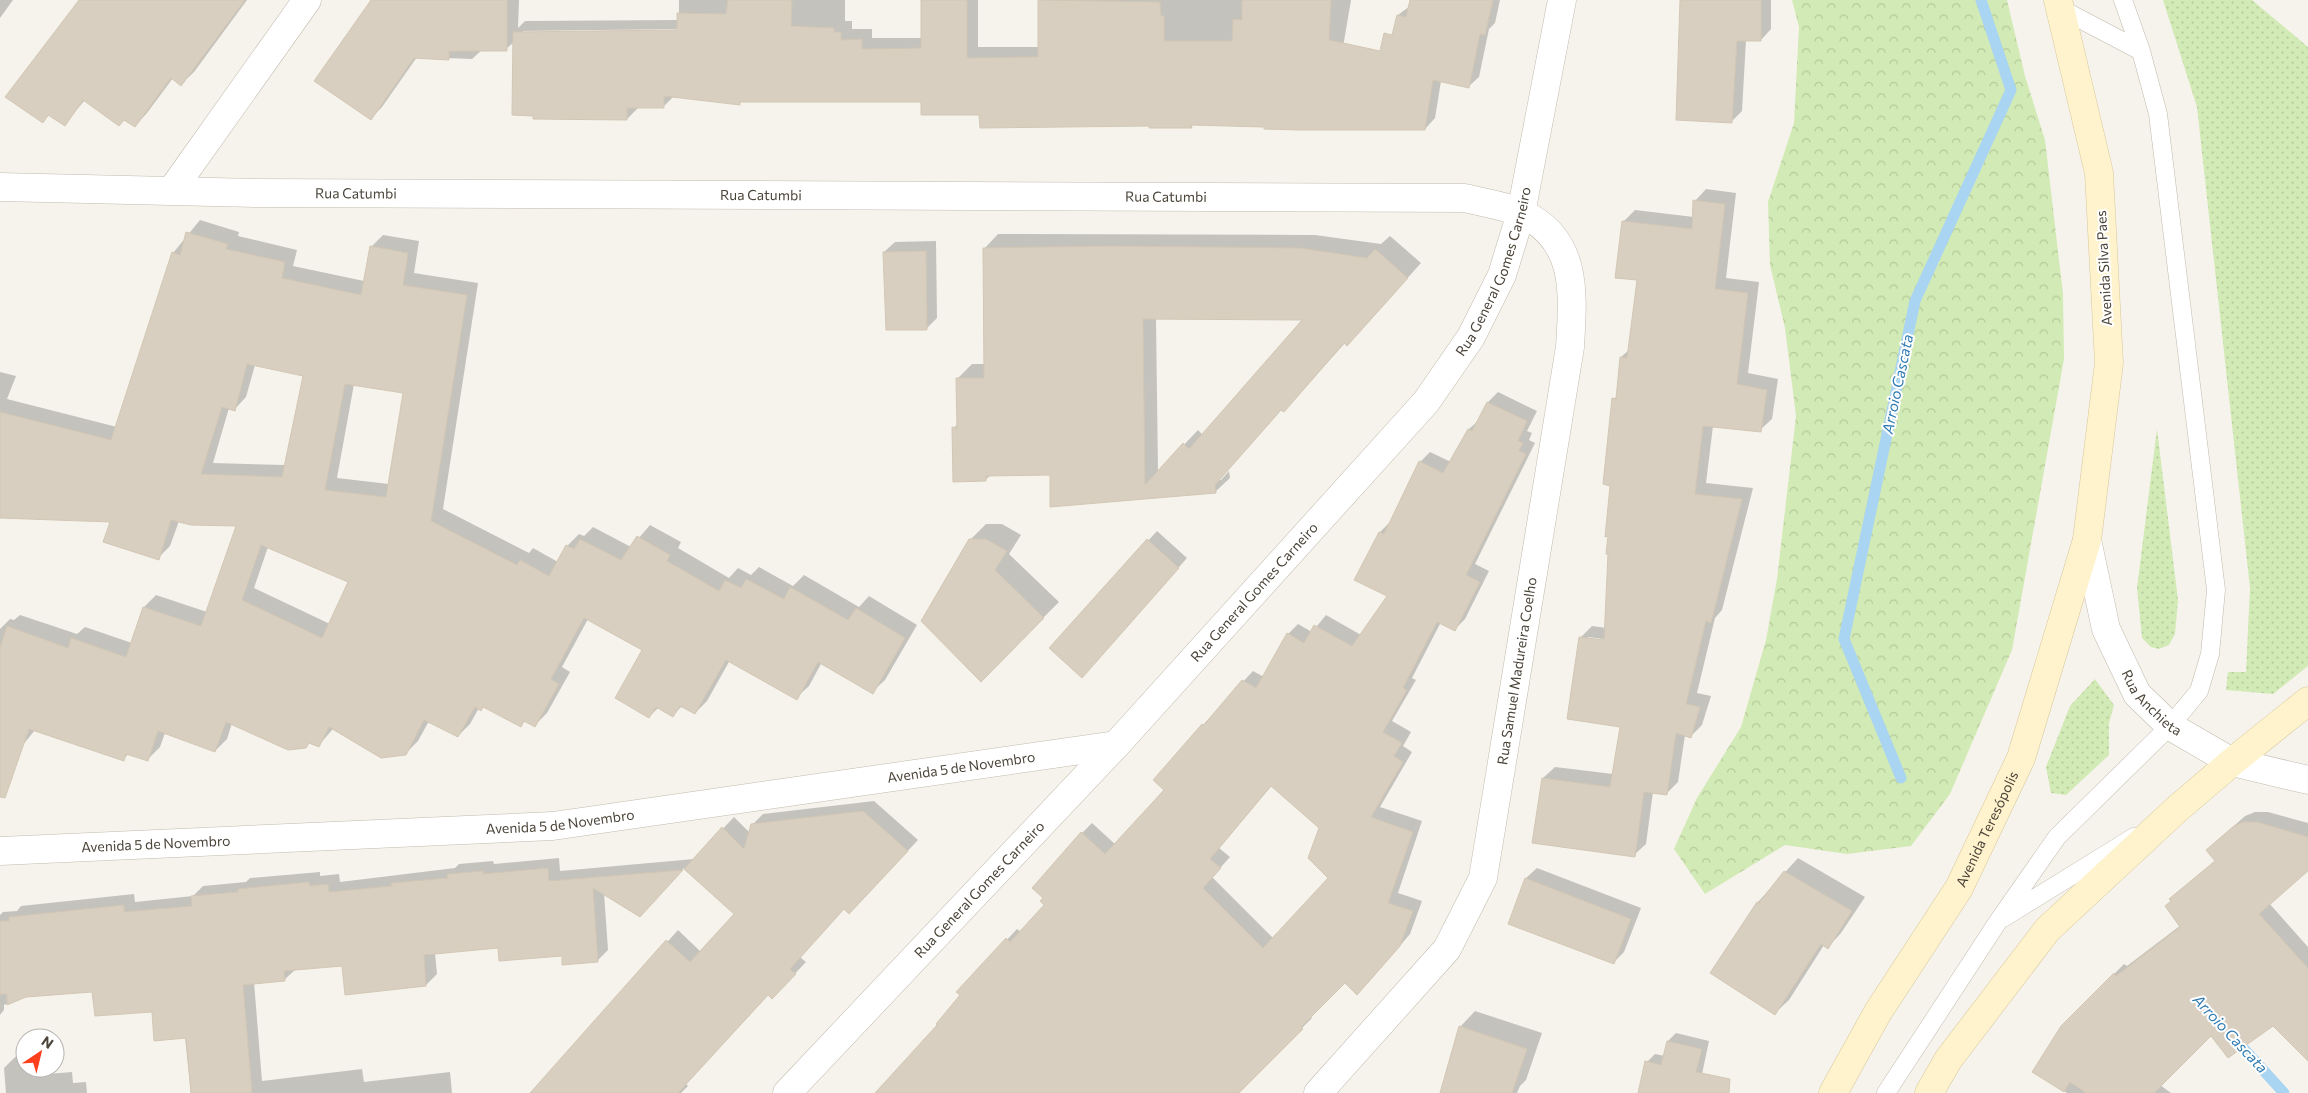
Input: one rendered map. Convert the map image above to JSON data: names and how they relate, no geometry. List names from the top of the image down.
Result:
{
  "streets": {
    "main road": ["Avenida Silva Paes", "Avenida Teresópolis"],
    "street": [
      "Rua Catumbi",
      "Rua General Gomes Carneiro",
      "Rua Samuel Madureira Coelho",
      "Rua Anchieta",
      "Avenida 5 de Novembro"
    ]
  },
  "crossings": [
    ["Rua Catumbi", "Rua General Gomes Carneiro"],
    ["Rua Catumbi", "Rua Samuel Madureira Coelho"],
    ["Avenida Silva Paes", "Rua Anchieta"],
    ["Avenida Silva Paes", "Avenida Teresópolis"],
    ["Rua General Gomes Carneiro", "Rua Samuel Madureira Coelho"],
    ["Rua General Gomes Carneiro", "Avenida 5 de Novembro"],
    ["Rua Anchieta", "Avenida Teresópolis"]
  ],
  "water": ["Arroio Cascata"],
  "north": "top right"
}
